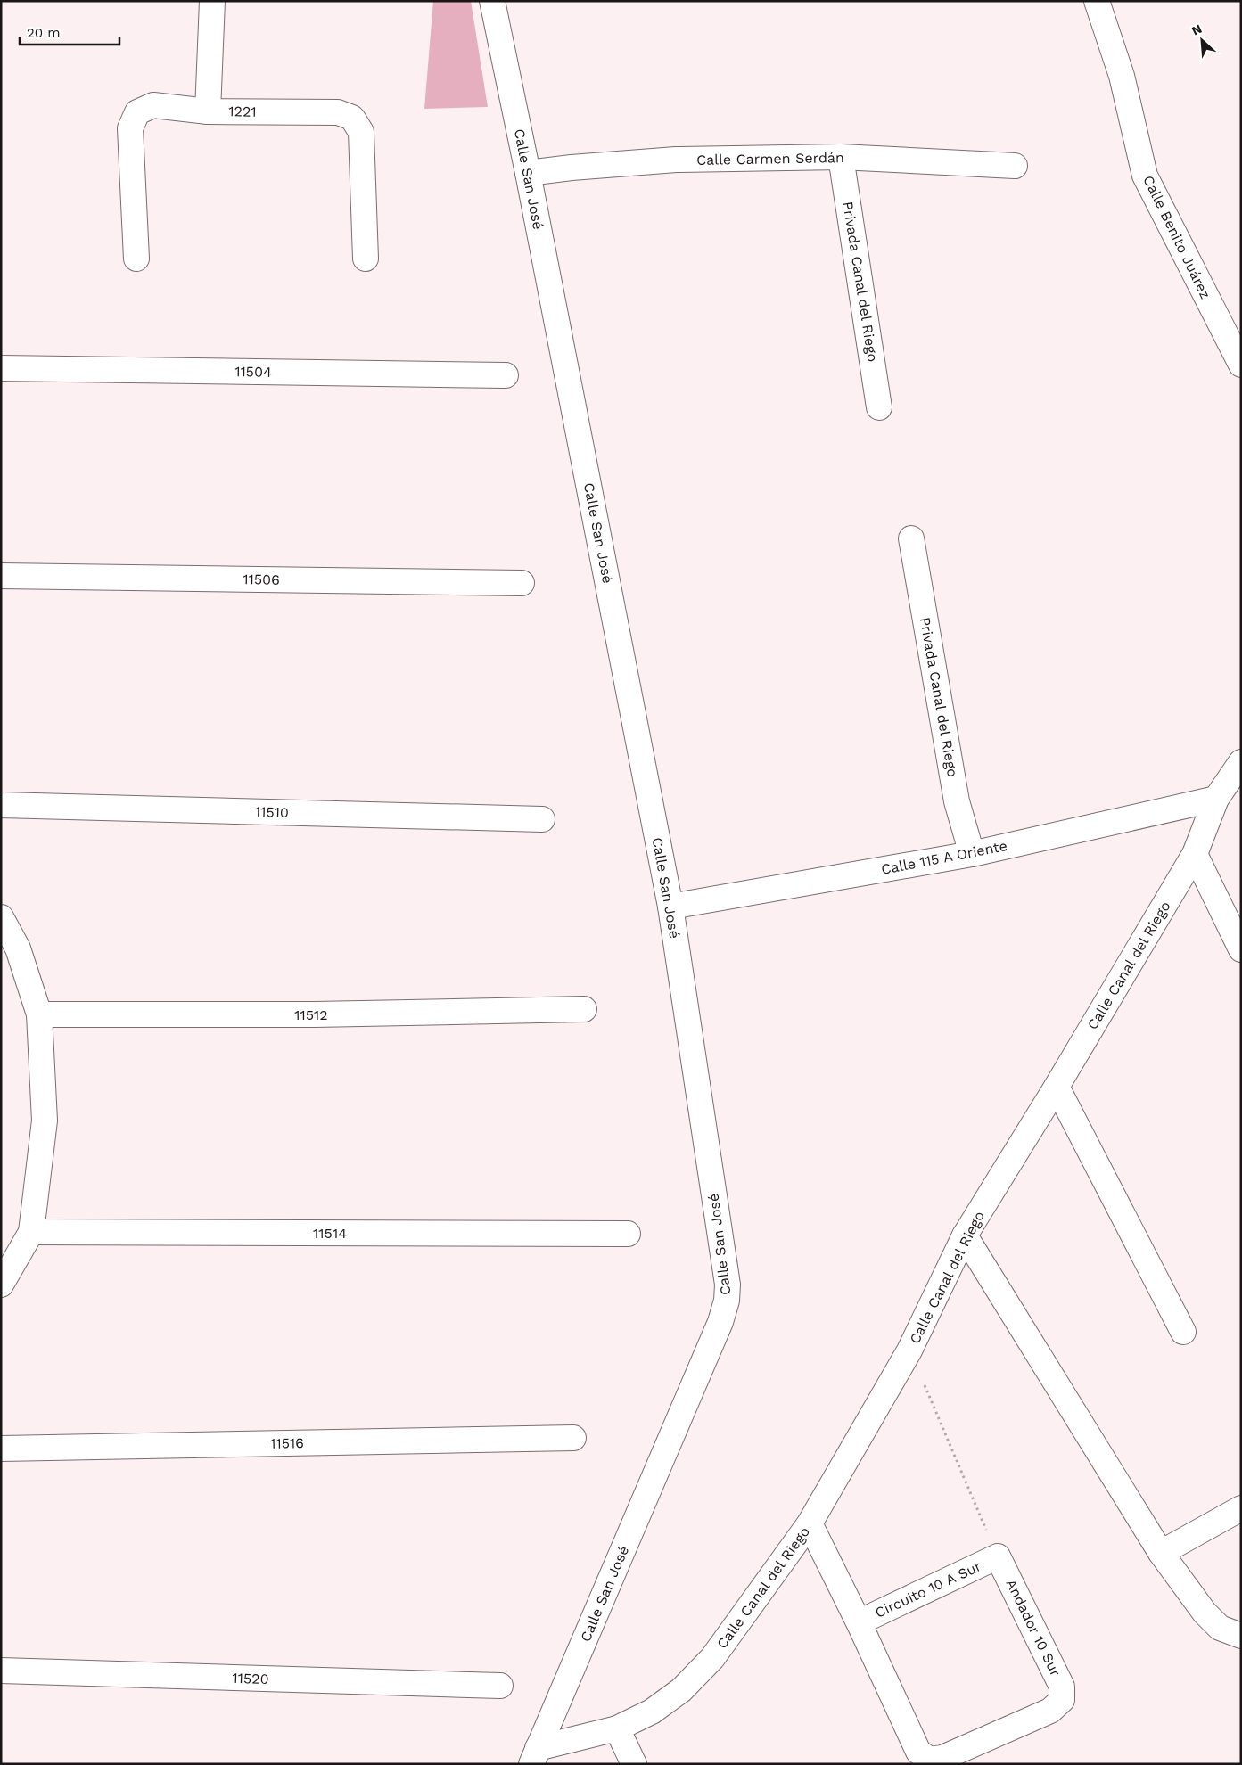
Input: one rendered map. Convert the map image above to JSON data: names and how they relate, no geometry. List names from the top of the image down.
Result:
{
  "streets": {
    "street": [
      "1221",
      "Calle Carmen Serdán",
      "Calle San José",
      "Calle Benito Juárez",
      "Privada Canal del Riego",
      "11504",
      "11506",
      "11510",
      "Calle 115 A Oriente",
      "Calle Canal del Riego",
      "11512",
      "11514",
      "11516",
      "Circuito 10 A Sur",
      "Andador 10 Sur",
      "11520"
    ]
  },
  "crossings": [
    ["Calle Carmen Serdán", "Calle San José"],
    ["Calle Carmen Serdán", "Privada Canal del Riego"],
    ["Calle San José", "Calle 115 A Oriente"],
    ["Calle San José", "Calle Canal del Riego"],
    ["Privada Canal del Riego", "Calle 115 A Oriente"],
    ["Calle 115 A Oriente", "Calle Canal del Riego"],
    ["Calle Canal del Riego", "Andador 10 Sur"],
    ["Circuito 10 A Sur", "Andador 10 Sur"]
  ],
  "scale_bar": "20 m",
  "north": "top left"
}
